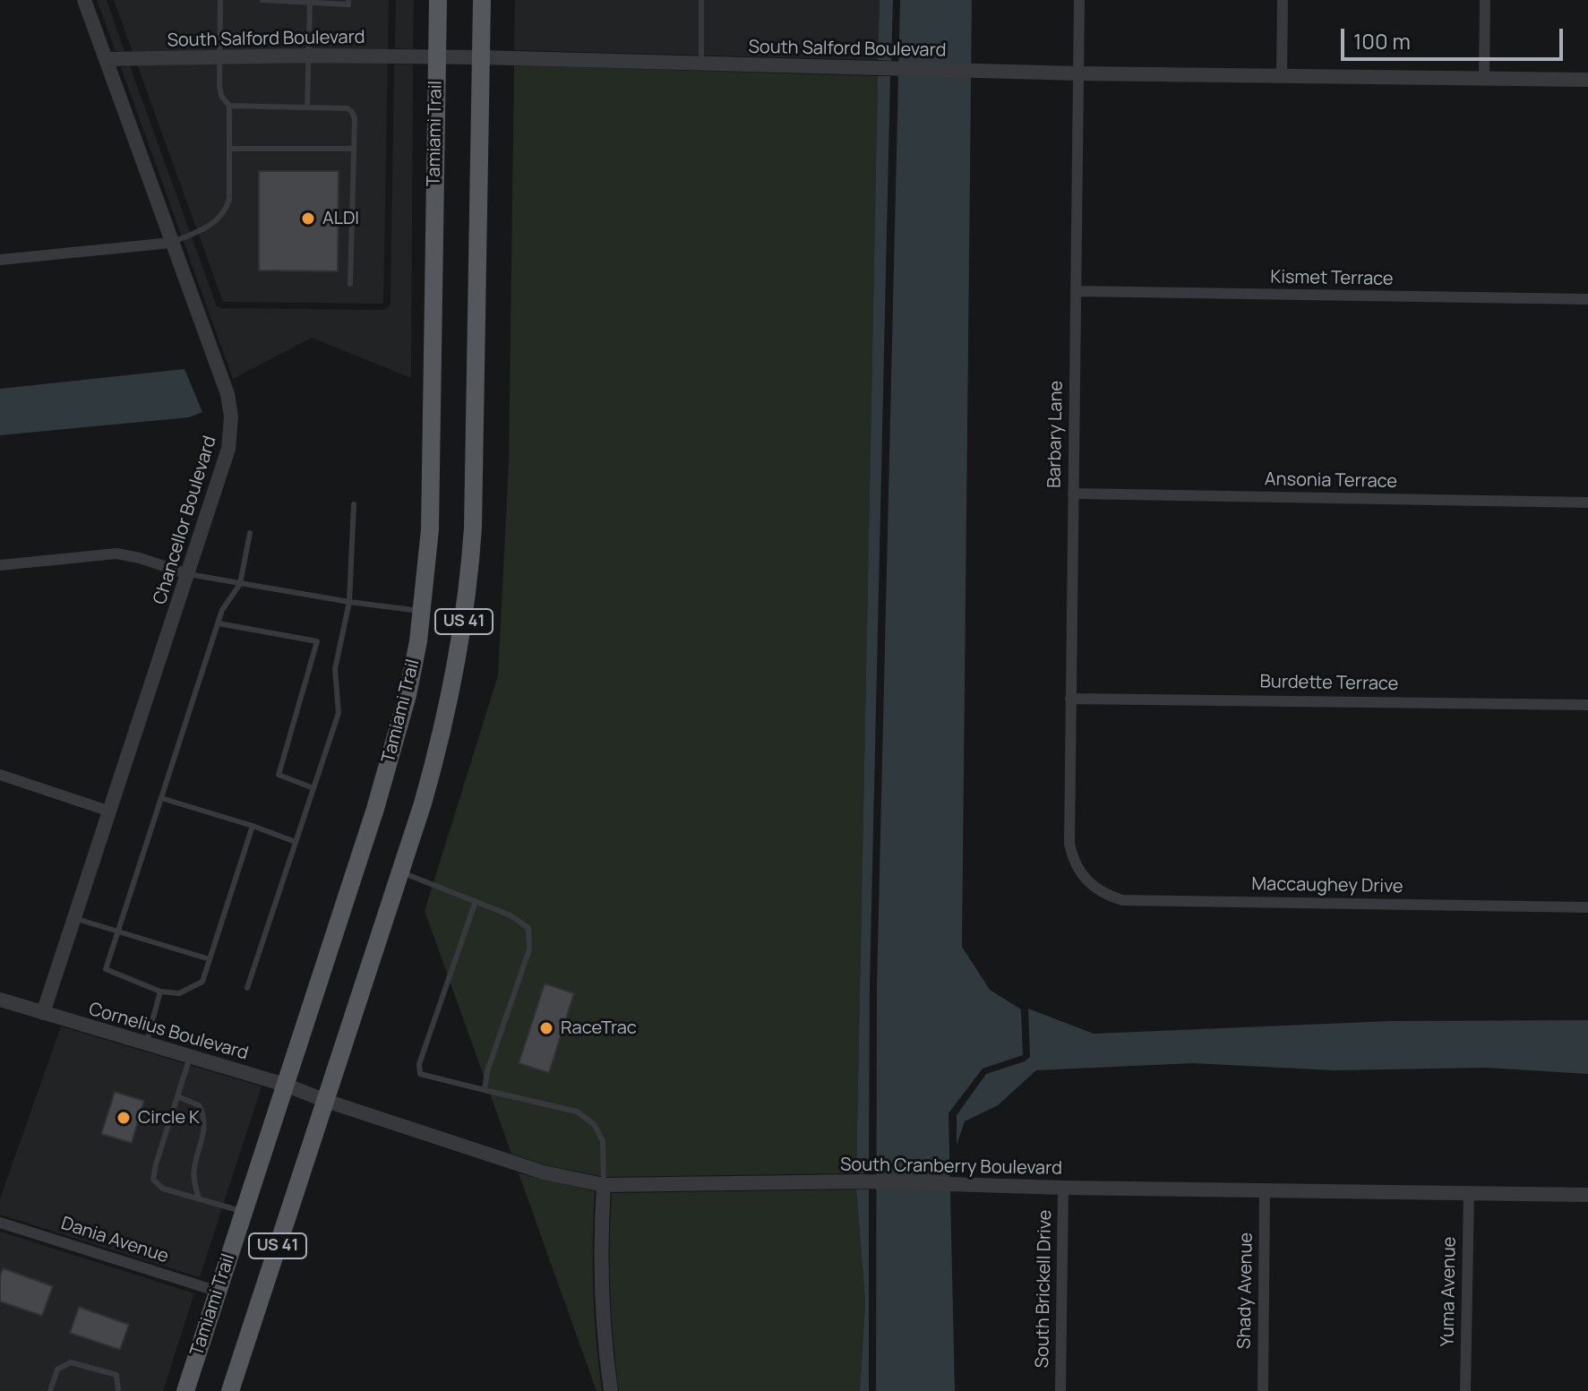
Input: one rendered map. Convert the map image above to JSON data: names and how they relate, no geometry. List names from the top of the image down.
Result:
{
  "streets": {
    "main road": ["Tamiami Trail", "US 41"],
    "street": [
      "South Salford Boulevard",
      "Kismet Terrace",
      "Barbary Lane",
      "Ansonia Terrace",
      "Chancellor Boulevard",
      "Burdette Terrace",
      "Maccaughey Drive",
      "Cornelius Boulevard",
      "South Cranberry Boulevard",
      "Dania Avenue",
      "South Brickell Drive",
      "Shady Avenue",
      "Yuma Avenue"
    ]
  },
  "crossings": [
    ["South Salford Boulevard", "Tamiami Trail"],
    ["South Salford Boulevard", "Barbary Lane"],
    ["South Salford Boulevard", "Chancellor Boulevard"],
    ["South Salford Boulevard", "US 41"],
    ["Tamiami Trail", "Cornelius Boulevard"],
    ["Tamiami Trail", "Dania Avenue"],
    ["Kismet Terrace", "Barbary Lane"],
    ["Barbary Lane", "Ansonia Terrace"],
    ["Barbary Lane", "Burdette Terrace"],
    ["Barbary Lane", "Maccaughey Drive"],
    ["Chancellor Boulevard", "Cornelius Boulevard"],
    ["US 41", "Cornelius Boulevard"],
    ["US 41", "South Cranberry Boulevard"],
    ["Cornelius Boulevard", "South Cranberry Boulevard"],
    ["South Cranberry Boulevard", "South Brickell Drive"],
    ["South Cranberry Boulevard", "Shady Avenue"],
    ["South Cranberry Boulevard", "Yuma Avenue"]
  ],
  "places": ["ALDI", "RaceTrac", "Circle K"],
  "scale_bar": "100 m"
}
